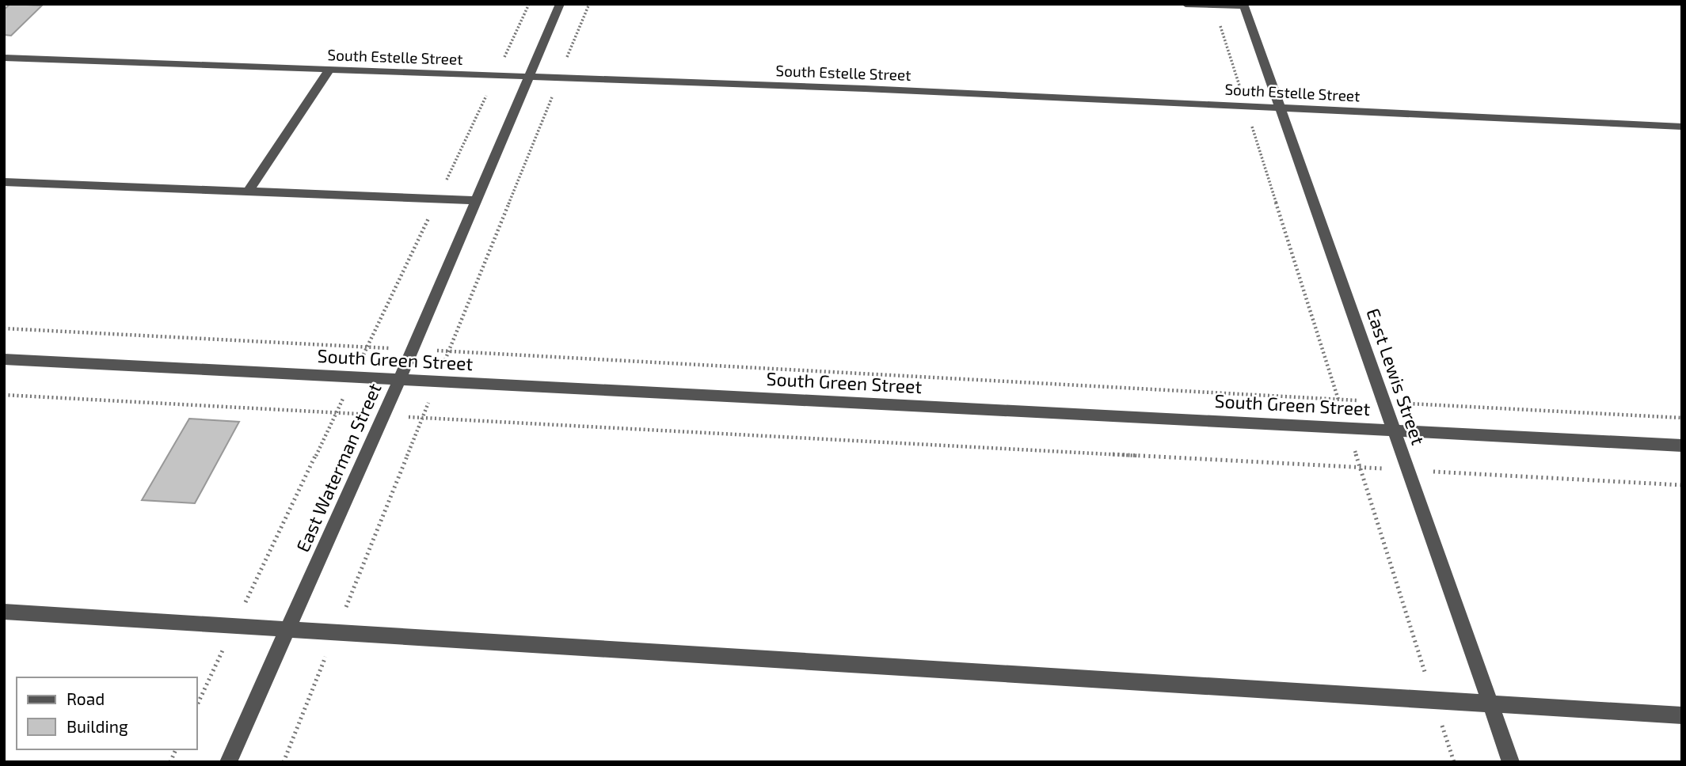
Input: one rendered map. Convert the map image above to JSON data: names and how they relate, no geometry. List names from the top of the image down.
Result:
{
  "streets": {
    "street": [
      "South Estelle Street",
      "South Green Street",
      "East Lewis Street",
      "East Waterman Street"
    ]
  },
  "crossings": [
    ["South Estelle Street", "East Lewis Street"],
    ["South Estelle Street", "East Waterman Street"],
    ["South Green Street", "East Lewis Street"],
    ["South Green Street", "East Waterman Street"]
  ],
  "legend": ["Road", "Building"]
}
